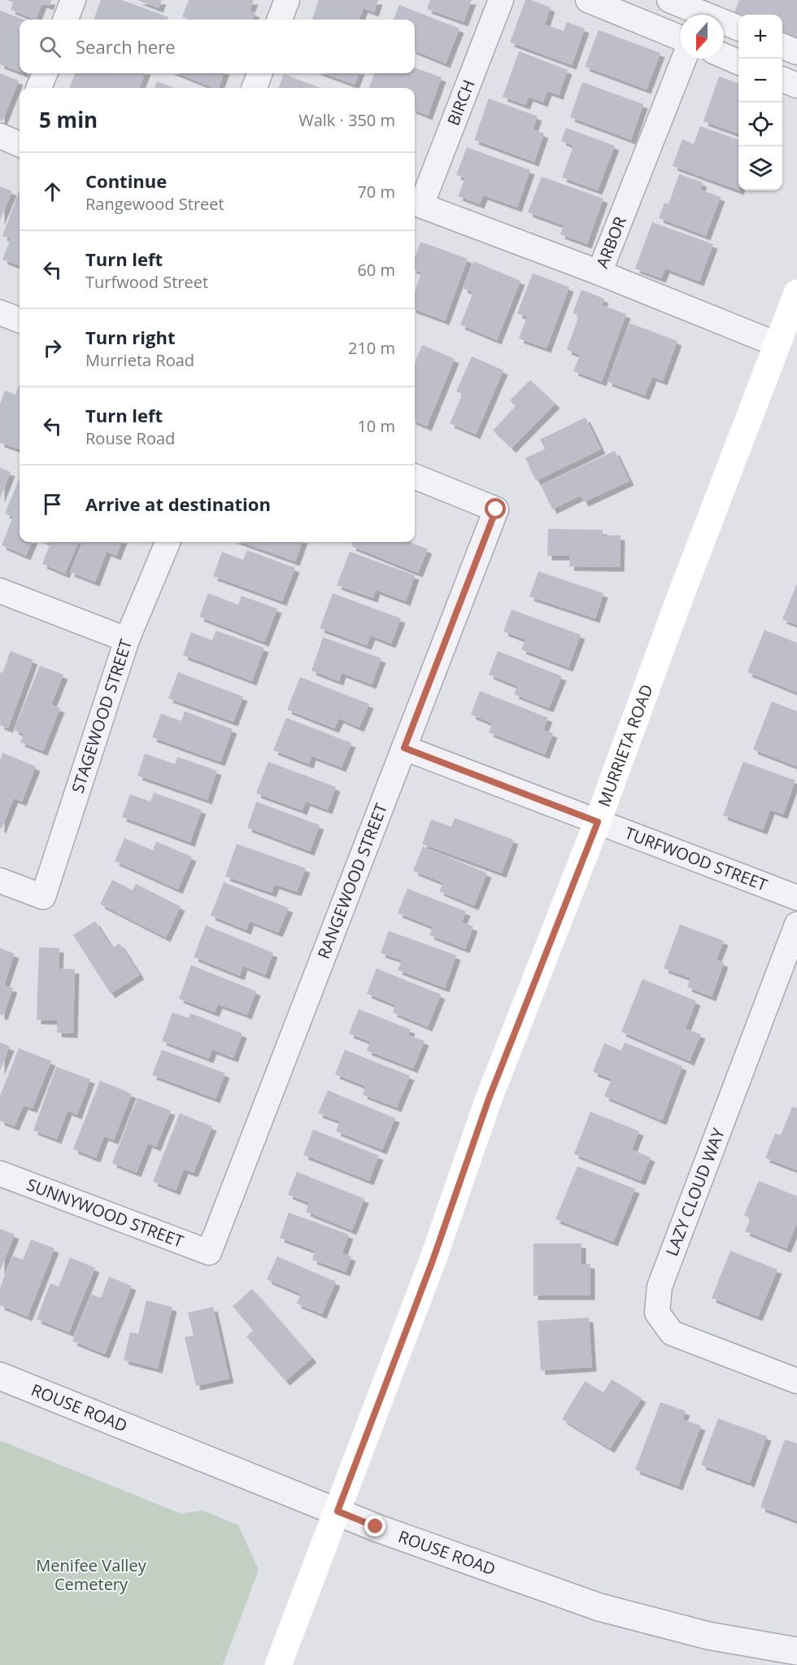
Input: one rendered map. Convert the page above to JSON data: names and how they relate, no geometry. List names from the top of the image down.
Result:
{
  "streets": {
    "main road": ["MURRIETA ROAD"],
    "street": [
      "BIRCH",
      "ARBOR",
      "STAGEWOOD STREET",
      "TURFWOOD STREET",
      "RANGEWOOD STREET",
      "LAZY CLOUD WAY",
      "SUNNYWOOD STREET",
      "ROUSE ROAD"
    ]
  },
  "crossings": [
    ["BIRCH", "ARBOR"],
    ["MURRIETA ROAD", "TURFWOOD STREET"],
    ["MURRIETA ROAD", "ROUSE ROAD"],
    ["TURFWOOD STREET", "RANGEWOOD STREET"],
    ["RANGEWOOD STREET", "SUNNYWOOD STREET"]
  ],
  "parks": ["Menifee Valley Cemetery"],
  "north": "bottom",
  "page": {
    "map_buttons": ["+", "−"],
    "search": "Search here",
    "heading": ["5 min", "Walk · 350 m"],
    "list": [
      ["Continue", "Rangewood Street", "70 m"],
      ["Turn left", "Turfwood Street", "60 m"],
      ["Turn right", "Murrieta Road", "210 m"],
      ["Turn left", "Rouse Road", "10 m"],
      "Arrive at destination"
    ]
  }
}
